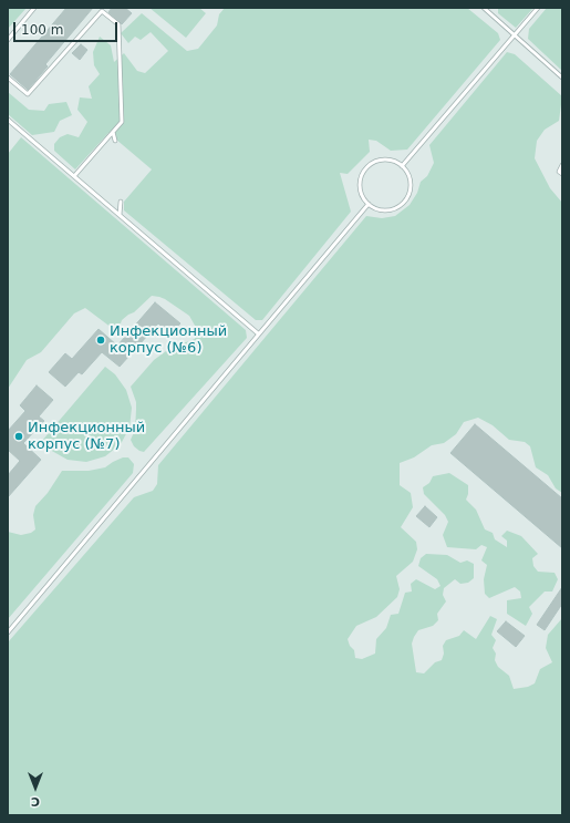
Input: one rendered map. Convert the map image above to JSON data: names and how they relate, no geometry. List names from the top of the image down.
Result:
{
  "places": ["Инфекционный корпус (№6)", "Инфекционный корпус (№7)"],
  "scale_bar": "100 m",
  "north": "bottom"
}
